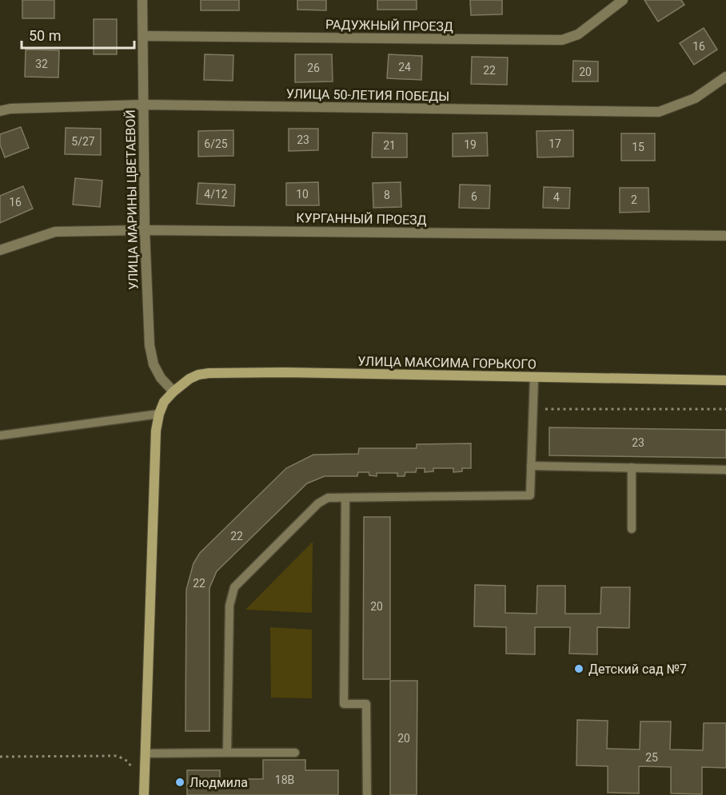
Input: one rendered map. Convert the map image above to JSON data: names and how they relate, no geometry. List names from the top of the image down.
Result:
{
  "streets": {
    "main road": ["УЛИЦА МАКСИМА ГОРЬКОГО"],
    "street": [
      "РАДУЖНЫЙ ПРОЕЗД",
      "УЛИЦА 50-ЛЕТИЯ ПОБЕДЫ",
      "УЛИЦА МАРИНЫ ЦВЕТАЕВОЙ",
      "КУРГАННЫЙ ПРОЕЗД"
    ]
  },
  "crossings": [
    ["РАДУЖНЫЙ ПРОЕЗД", "УЛИЦА МАРИНЫ ЦВЕТАЕВОЙ"],
    ["УЛИЦА 50-ЛЕТИЯ ПОБЕДЫ", "УЛИЦА МАРИНЫ ЦВЕТАЕВОЙ"],
    ["УЛИЦА МАРИНЫ ЦВЕТАЕВОЙ", "КУРГАННЫЙ ПРОЕЗД"],
    ["УЛИЦА МАРИНЫ ЦВЕТАЕВОЙ", "УЛИЦА МАКСИМА ГОРЬКОГО"]
  ],
  "places": ["Детский сад №7", "Людмила"],
  "house_numbers": [
    "16",
    "32",
    "24",
    "26",
    "22",
    "20",
    "23",
    "5/27",
    "6/25",
    "17",
    "19",
    "21",
    "15",
    "4/12",
    "10",
    "8",
    "6",
    "4",
    "2",
    "16",
    "23",
    "22",
    "22",
    "20",
    "20",
    "25",
    "18В"
  ],
  "scale_bar": "50 m"
}
